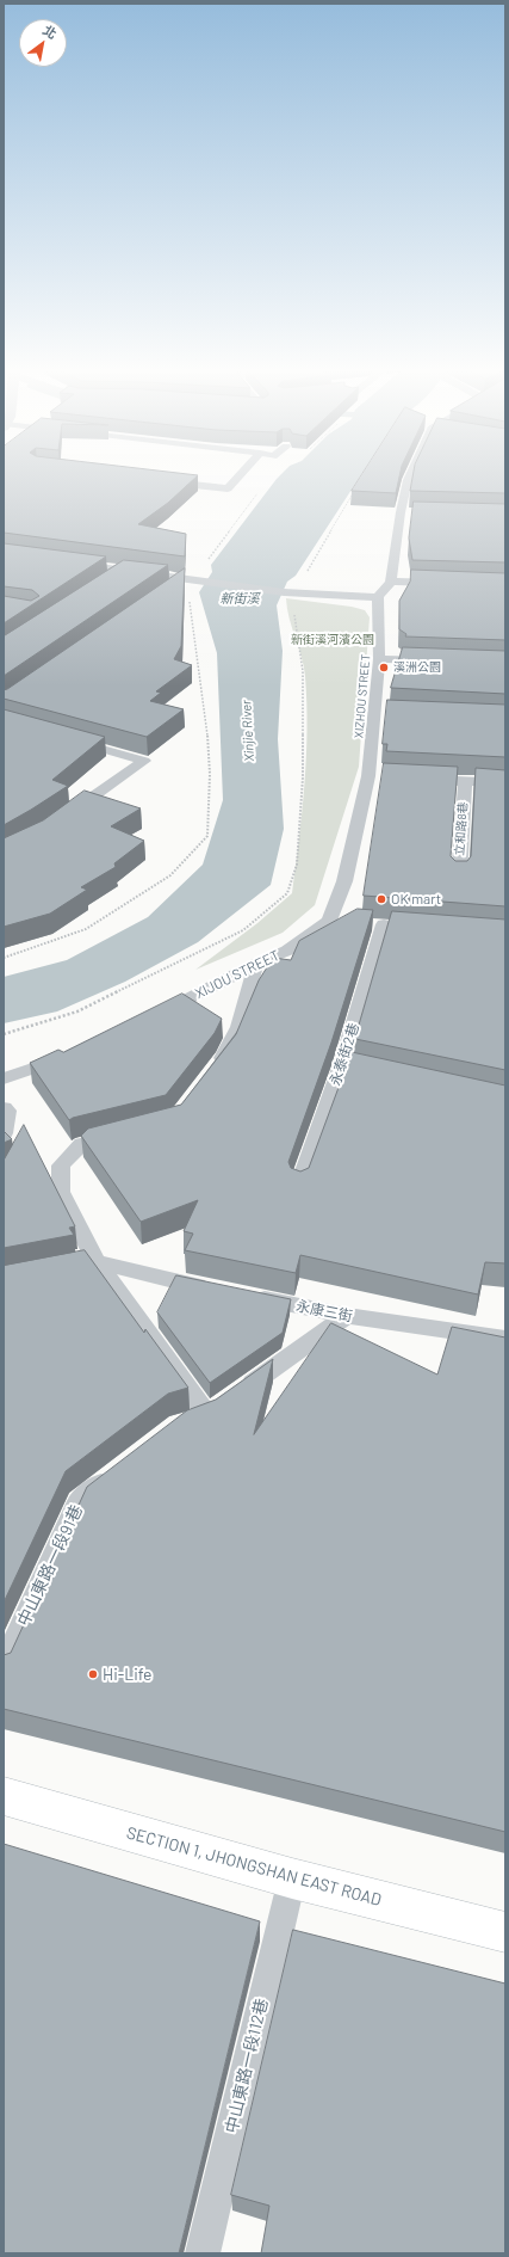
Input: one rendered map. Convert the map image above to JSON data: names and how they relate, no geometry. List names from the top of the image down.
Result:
{
  "streets": {
    "main road": ["SECTION 1, JHONGSHAN EAST ROAD"],
    "lane": [
      "XIZHOU STREET",
      "立和路8巷",
      "XIJOU STREET",
      "永泰街2巷",
      "永康三街",
      "中山東路一段91巷",
      "中山東路一段112巷"
    ]
  },
  "crossings": [
    ["XIZHOU STREET", "XIJOU STREET"],
    ["SECTION 1, JHONGSHAN EAST ROAD", "中山東路一段112巷"]
  ],
  "water": ["新街溪", "Xinjie River"],
  "parks": ["新街溪河濱公園"],
  "places": ["溪洲公園", "OK mart", "Hi-Life"],
  "north": "top right"
}
